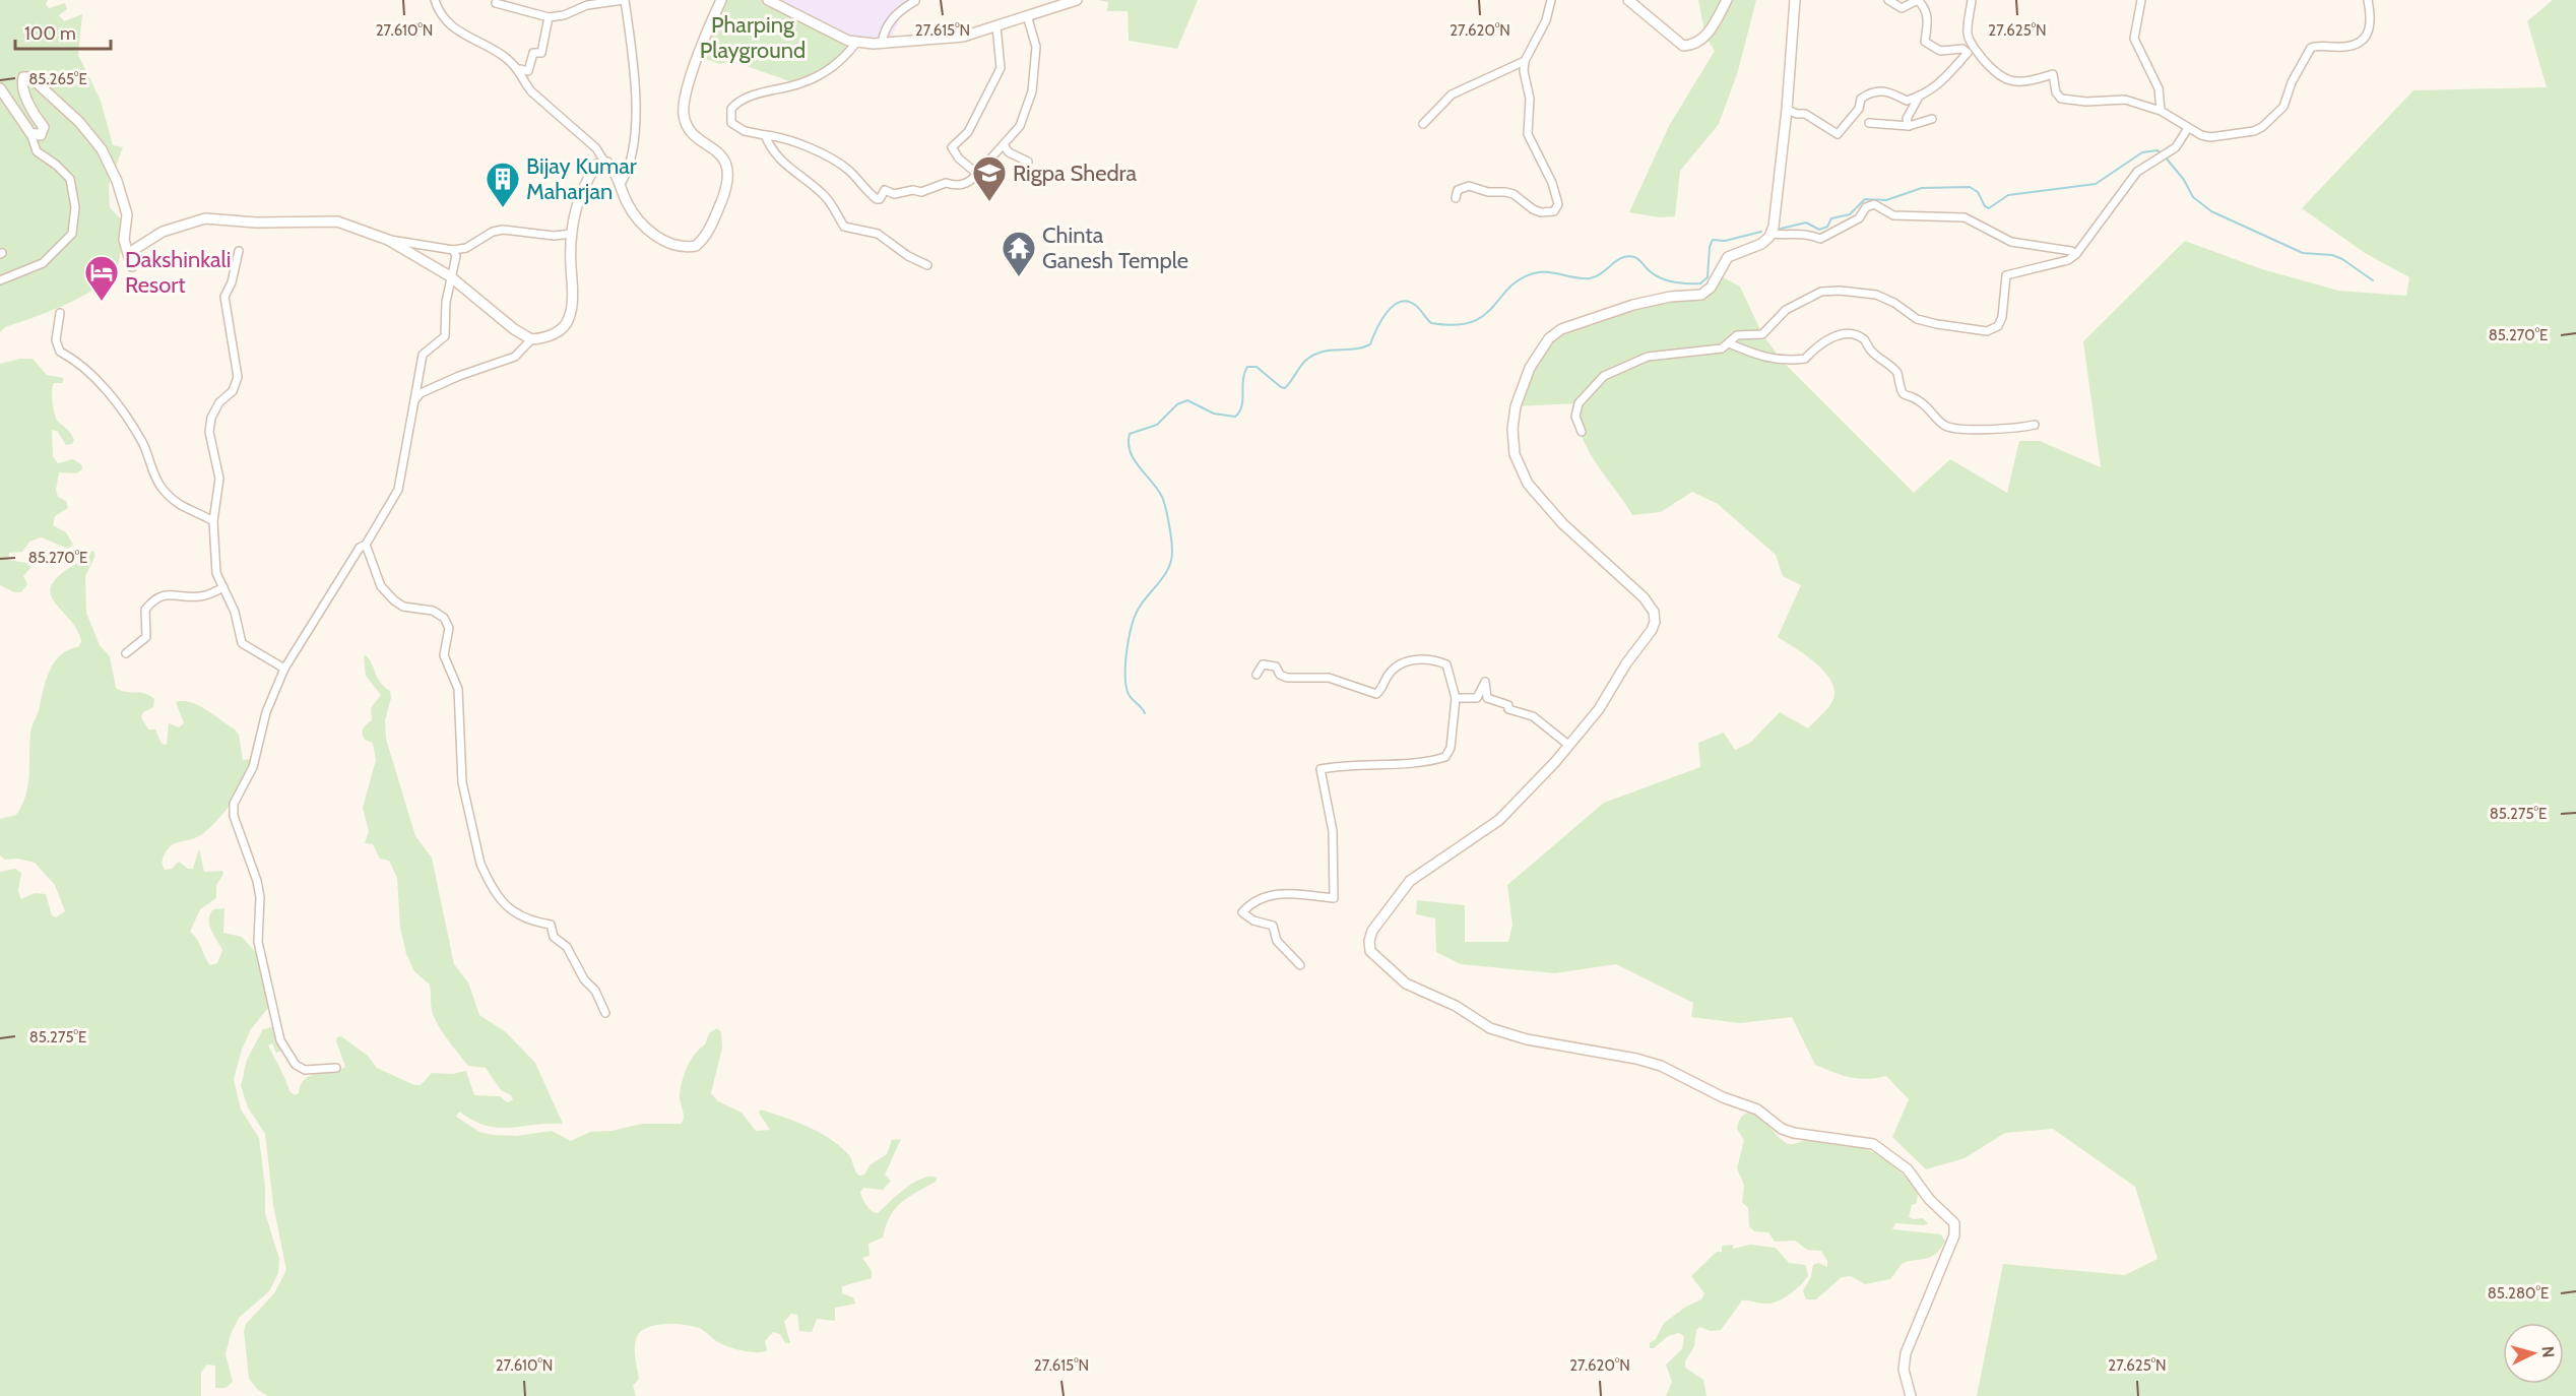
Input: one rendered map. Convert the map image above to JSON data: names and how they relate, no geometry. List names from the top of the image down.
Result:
{
  "parks": ["Pharping Playground"],
  "places": {
    "school or university": ["Rigpa Shedra"],
    "building": ["Bijay Kumar Maharjan"],
    "temple": ["Chinta Ganesh Temple"],
    "hotel": ["Dakshinkali Resort"]
  },
  "scale_bar": "100 m",
  "north": "right",
  "coordinates": [
    "27.610°N",
    "27.615°N",
    "27.625°N",
    "27.620°N",
    "85.265°E",
    "85.270°E",
    "85.275°E",
    "85.280°E"
  ]
}
